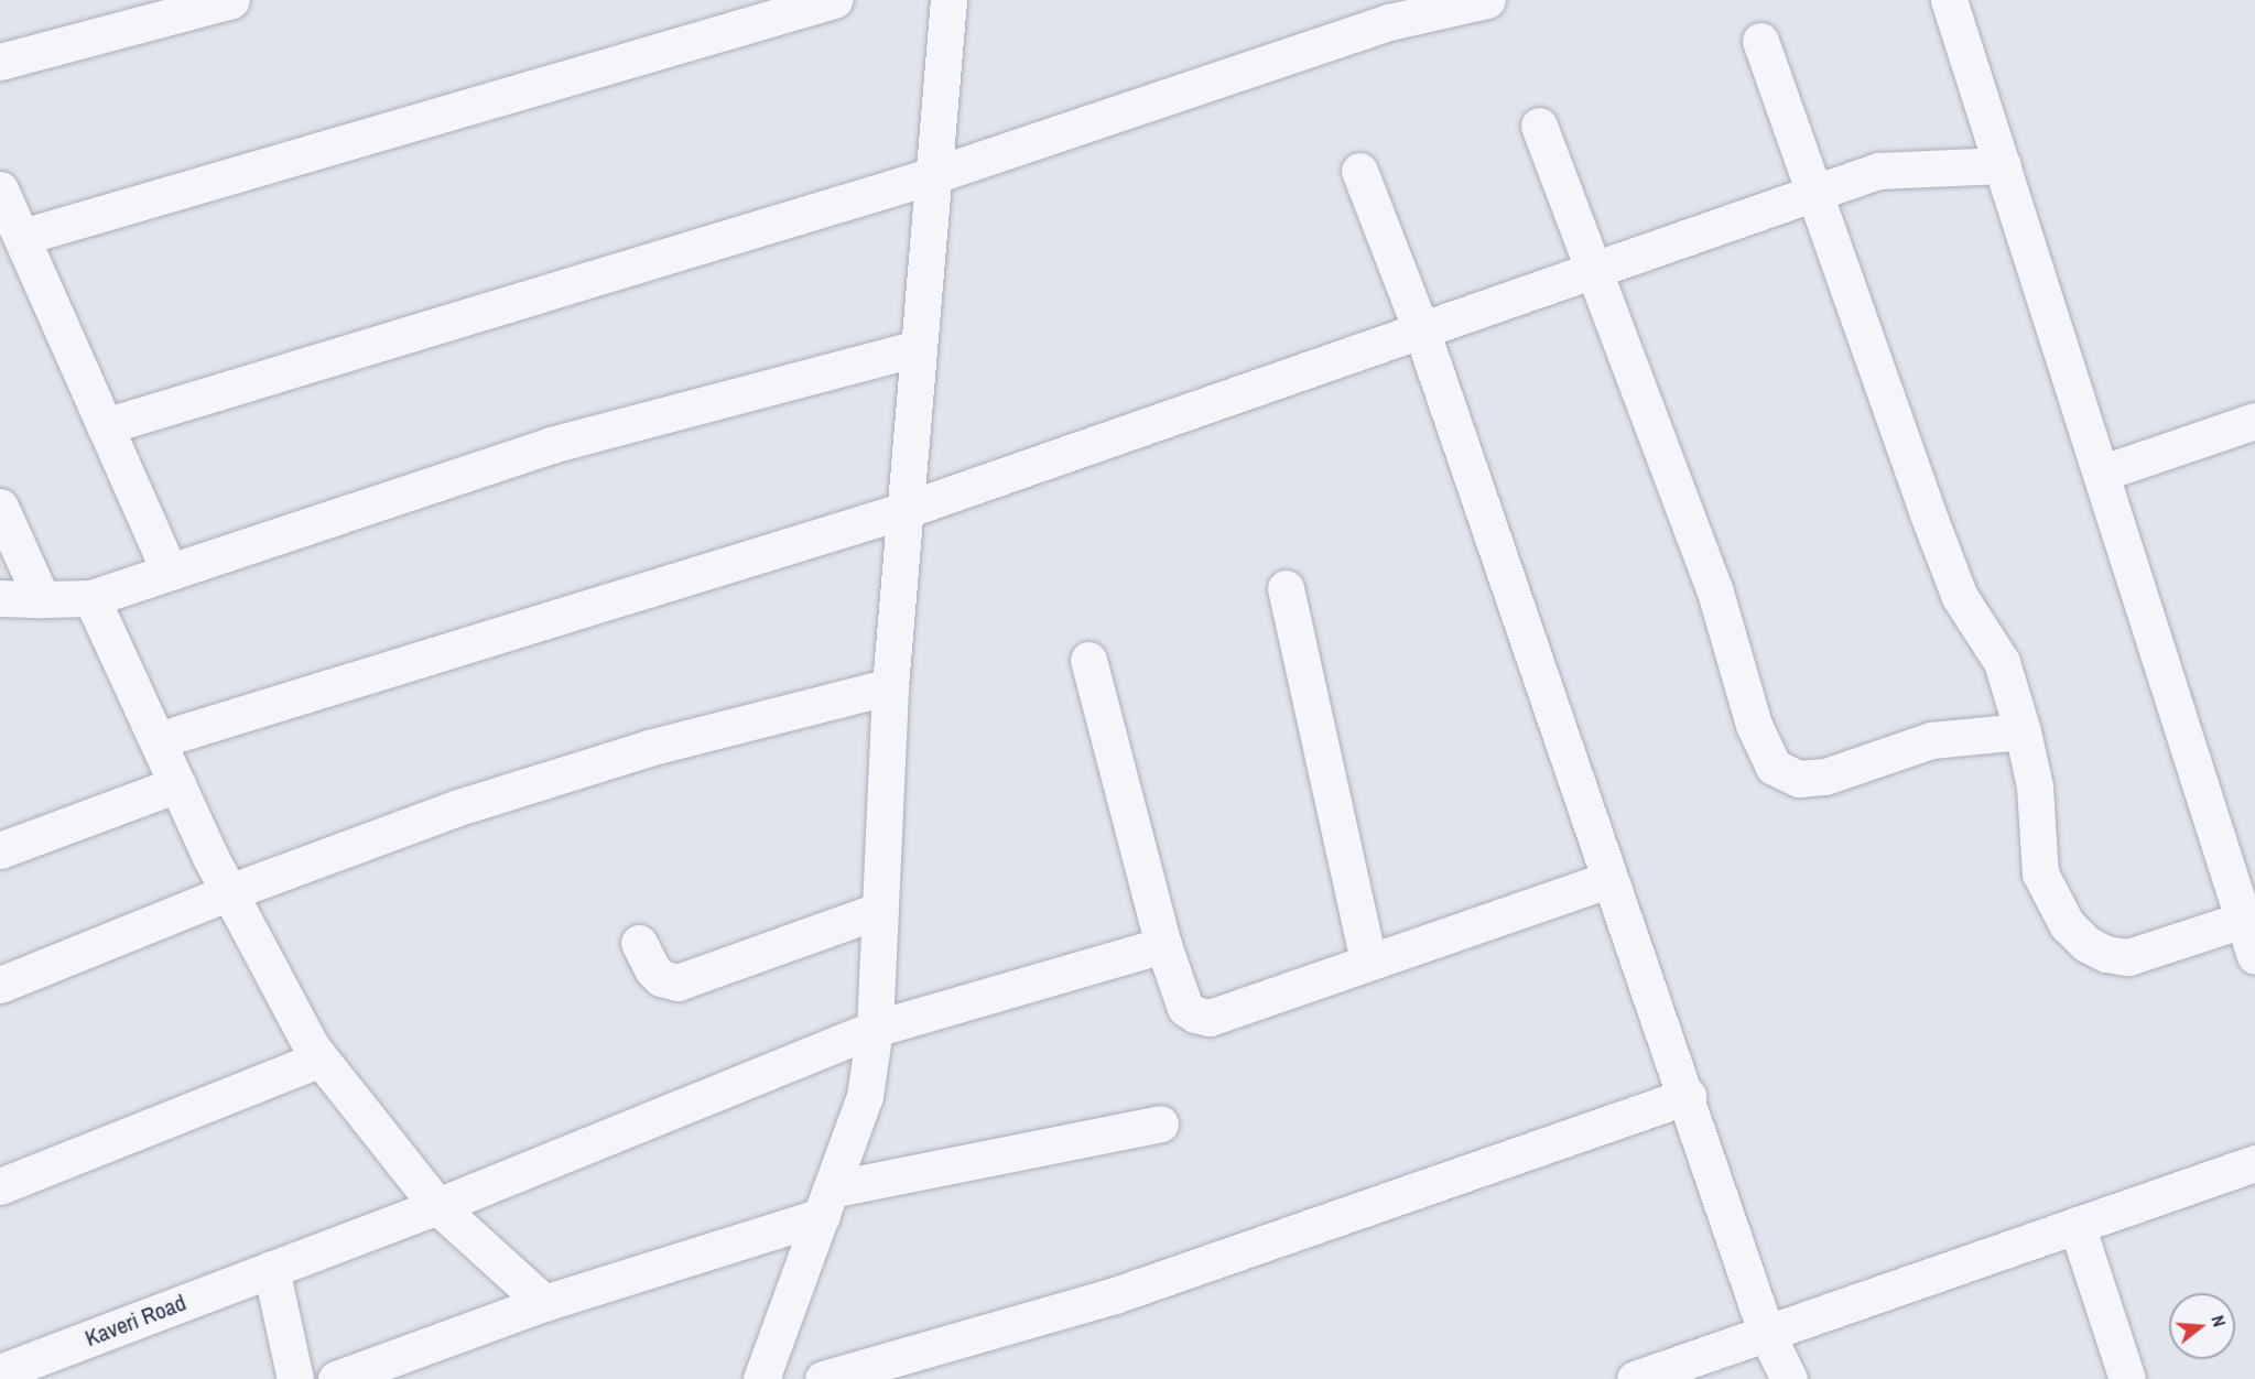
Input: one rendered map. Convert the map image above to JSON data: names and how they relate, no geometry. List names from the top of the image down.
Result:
{
  "streets": {
    "street": ["Kaveri Road"]
  },
  "north": "right"
}
